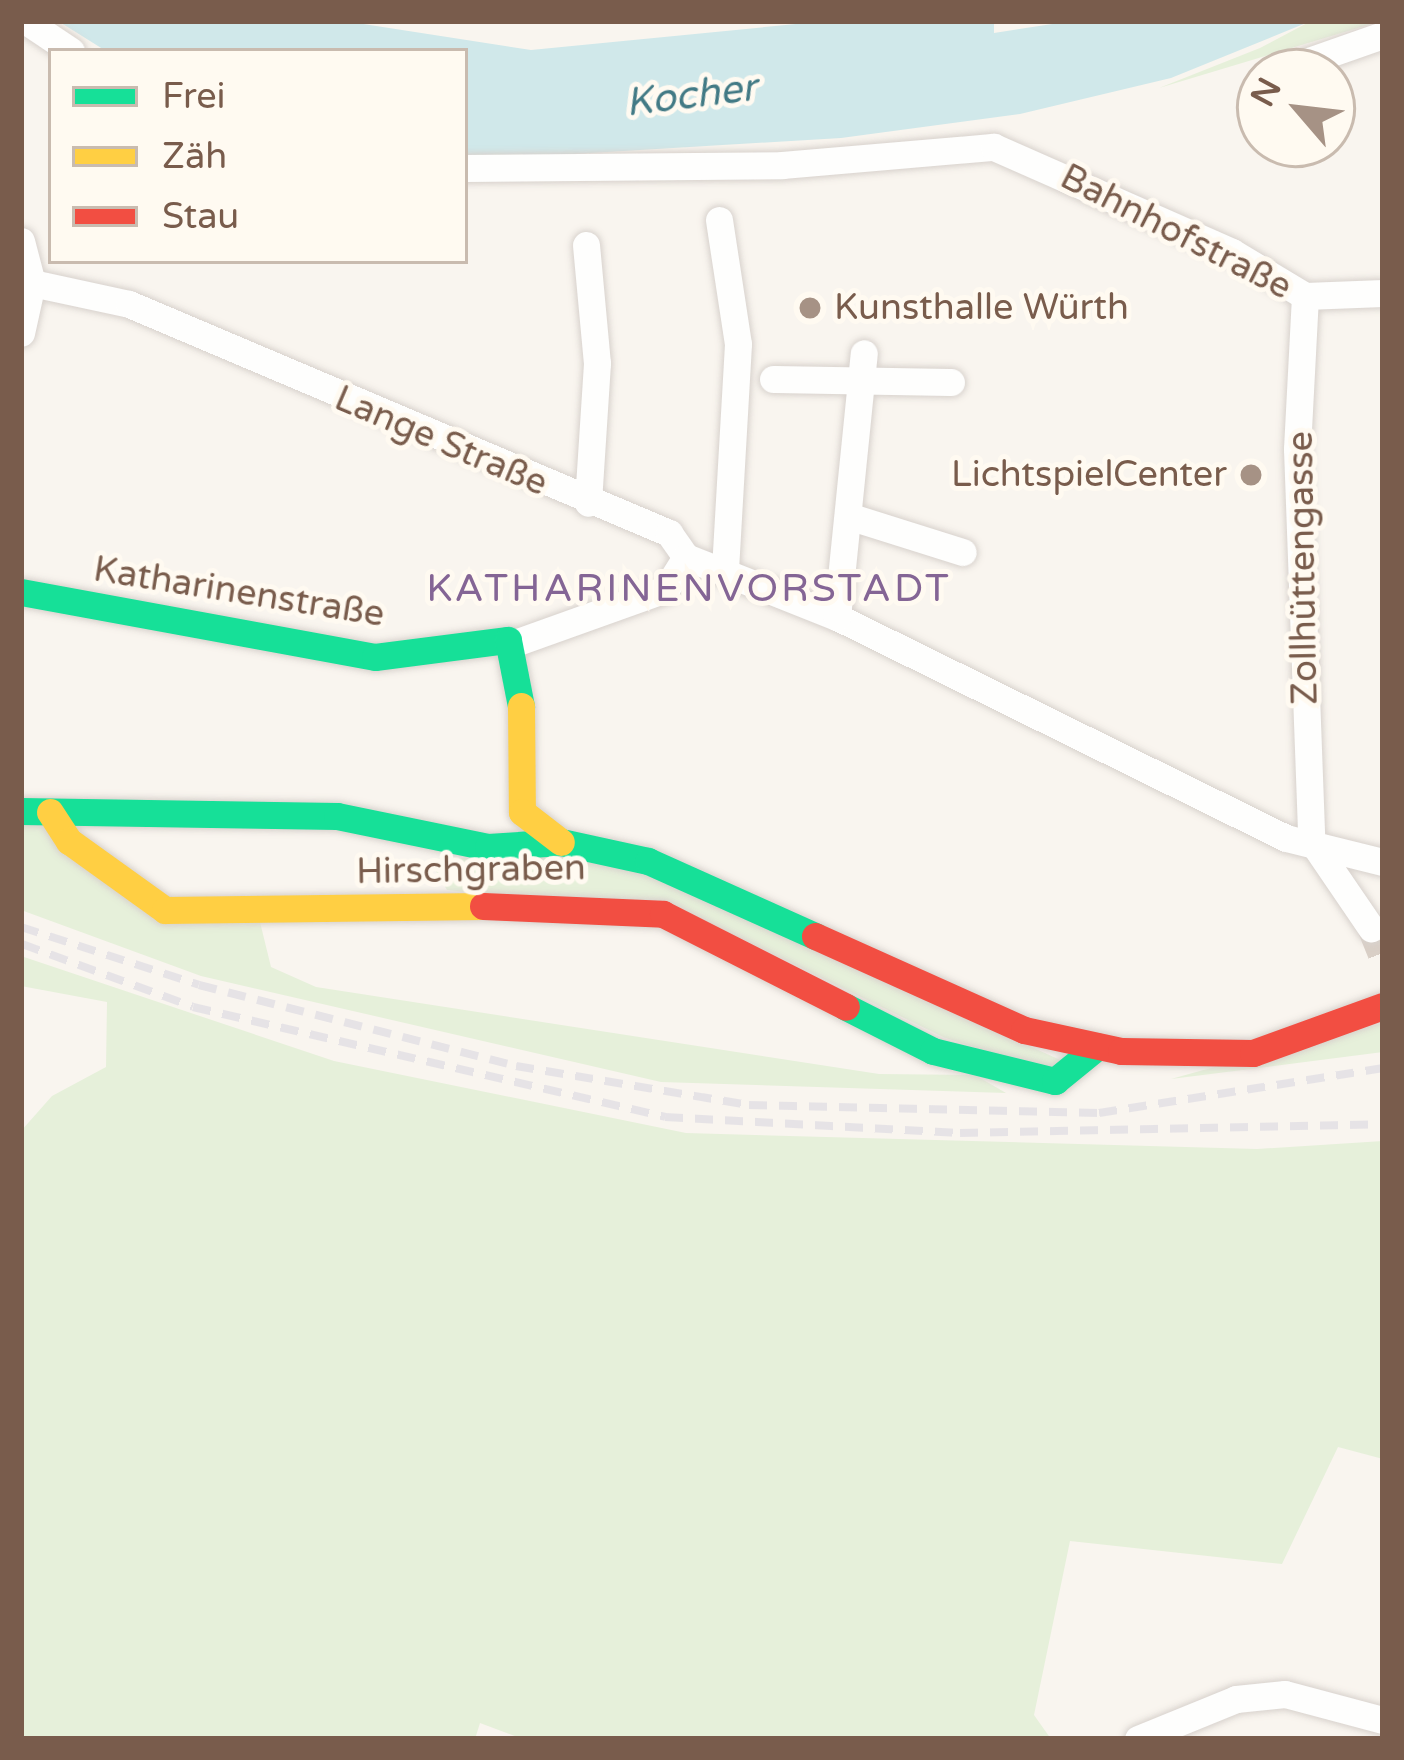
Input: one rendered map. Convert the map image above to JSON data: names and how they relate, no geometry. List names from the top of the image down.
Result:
{
  "streets": {
    "street": [
      "Bahnhofstraße",
      "Lange Straße",
      "Zollhüttengasse",
      "Katharinenstraße",
      "Hirschgraben"
    ]
  },
  "crossings": [
    ["Bahnhofstraße", "Zollhüttengasse"],
    ["Lange Straße", "Zollhüttengasse"],
    ["Lange Straße", "Katharinenstraße"]
  ],
  "districts": ["KATHARINENVORSTADT"],
  "water": ["Kocher"],
  "places": ["Kunsthalle Würth", "LichtspielCenter"],
  "legend": ["Frei", "Zäh", "Stau"],
  "north": "top left"
}
